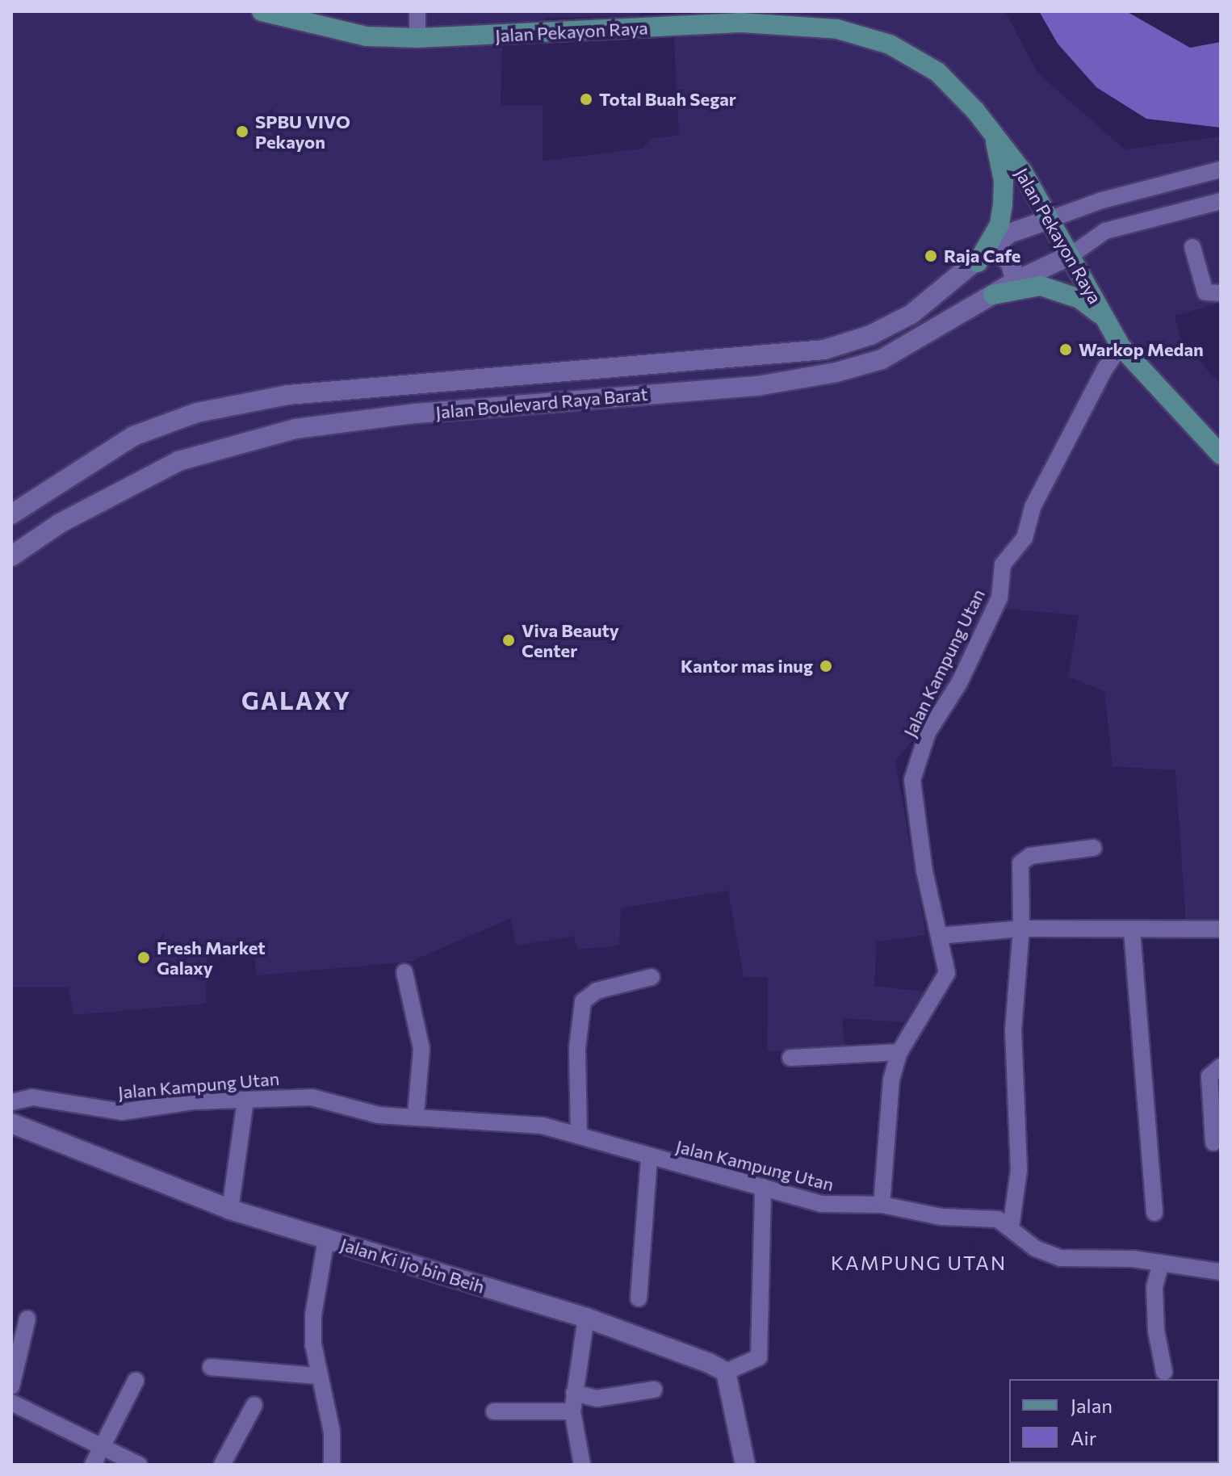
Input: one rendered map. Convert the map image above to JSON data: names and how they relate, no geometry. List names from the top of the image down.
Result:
{
  "streets": {
    "main road": ["Jalan Pekayon Raya", "Jalan Boulevard Raya Barat", "Jalan Ki Ijo bin Beih"],
    "street": ["Jalan Kampung Utan"]
  },
  "crossings": [
    ["Jalan Pekayon Raya", "Jalan Boulevard Raya Barat"],
    ["Jalan Pekayon Raya", "Jalan Kampung Utan"]
  ],
  "districts": ["GALAXY", "KAMPUNG UTAN"],
  "places": [
    "Total Buah Segar",
    "SPBU VIVO Pekayon",
    "Raja Cafe",
    "Warkop Medan",
    "Viva Beauty Center",
    "Kantor mas inug",
    "Fresh Market Galaxy"
  ],
  "legend": ["Jalan", "Air"]
}
